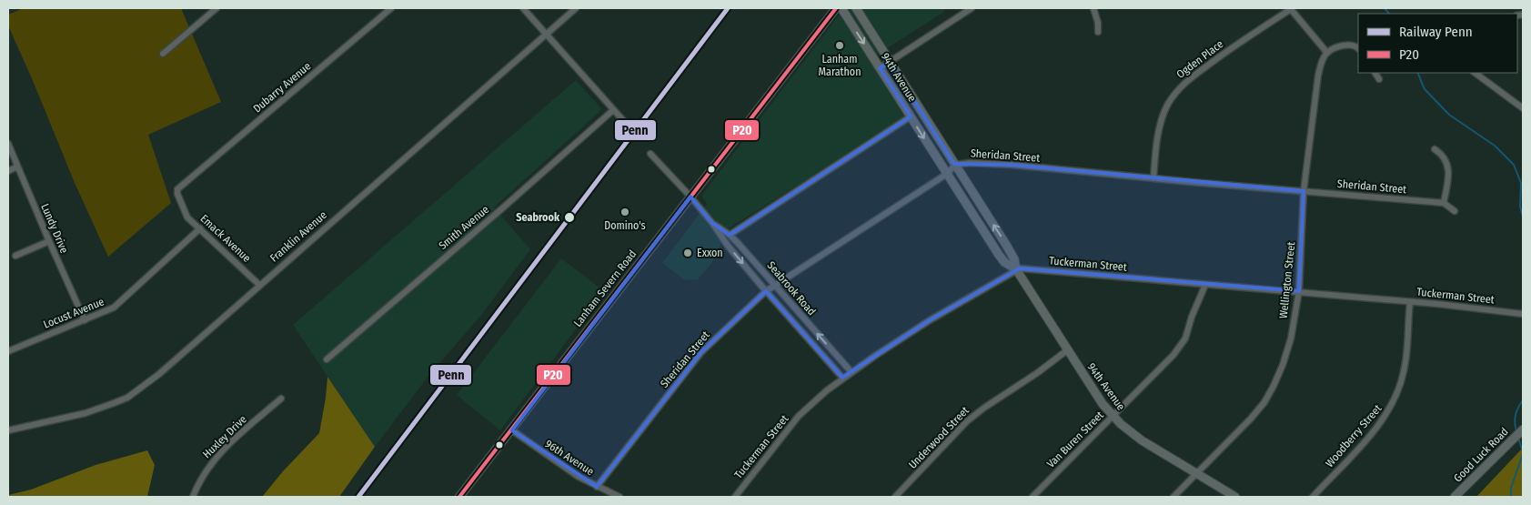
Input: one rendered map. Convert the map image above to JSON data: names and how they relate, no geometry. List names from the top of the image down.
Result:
{
  "streets": {
    "street": [
      "Ogden Place",
      "94th Avenue",
      "Dubarry Avenue",
      "Sheridan Street",
      "Smith Avenue",
      "Lundy Drive",
      "Franklin Avenue",
      "Emack Avenue",
      "Tuckerman Street",
      "Wellington Street",
      "Lanham Severn Road",
      "Seabrook Road",
      "Locust Avenue",
      "Woodberry Street",
      "Huxley Drive",
      "Underwood Street",
      "Van Buren Street",
      "Good Luck Road",
      "96th Avenue"
    ]
  },
  "crossings": [
    ["Ogden Place", "Sheridan Street"],
    ["94th Avenue", "Sheridan Street"],
    ["94th Avenue", "Tuckerman Street"],
    ["94th Avenue", "Wellington Street"],
    ["94th Avenue", "Underwood Street"],
    ["94th Avenue", "Van Buren Street"],
    ["Dubarry Avenue", "Emack Avenue"],
    ["Sheridan Street", "Wellington Street"],
    ["Sheridan Street", "Seabrook Road"],
    ["Sheridan Street", "96th Avenue"],
    ["Lundy Drive", "Locust Avenue"],
    ["Franklin Avenue", "Emack Avenue"],
    ["Emack Avenue", "Locust Avenue"],
    ["Tuckerman Street", "Wellington Street"],
    ["Tuckerman Street", "Seabrook Road"],
    ["Tuckerman Street", "Woodberry Street"],
    ["Tuckerman Street", "Van Buren Street"],
    ["Lanham Severn Road", "Seabrook Road"],
    ["Lanham Severn Road", "96th Avenue"]
  ],
  "places": [
    "Lanham Marathon",
    "Domino's",
    "Seabrook",
    "Exxon"
  ],
  "lines": ["rail line Penn", "transit line P20"],
  "legend": ["Railway Penn", "P20"]
}
